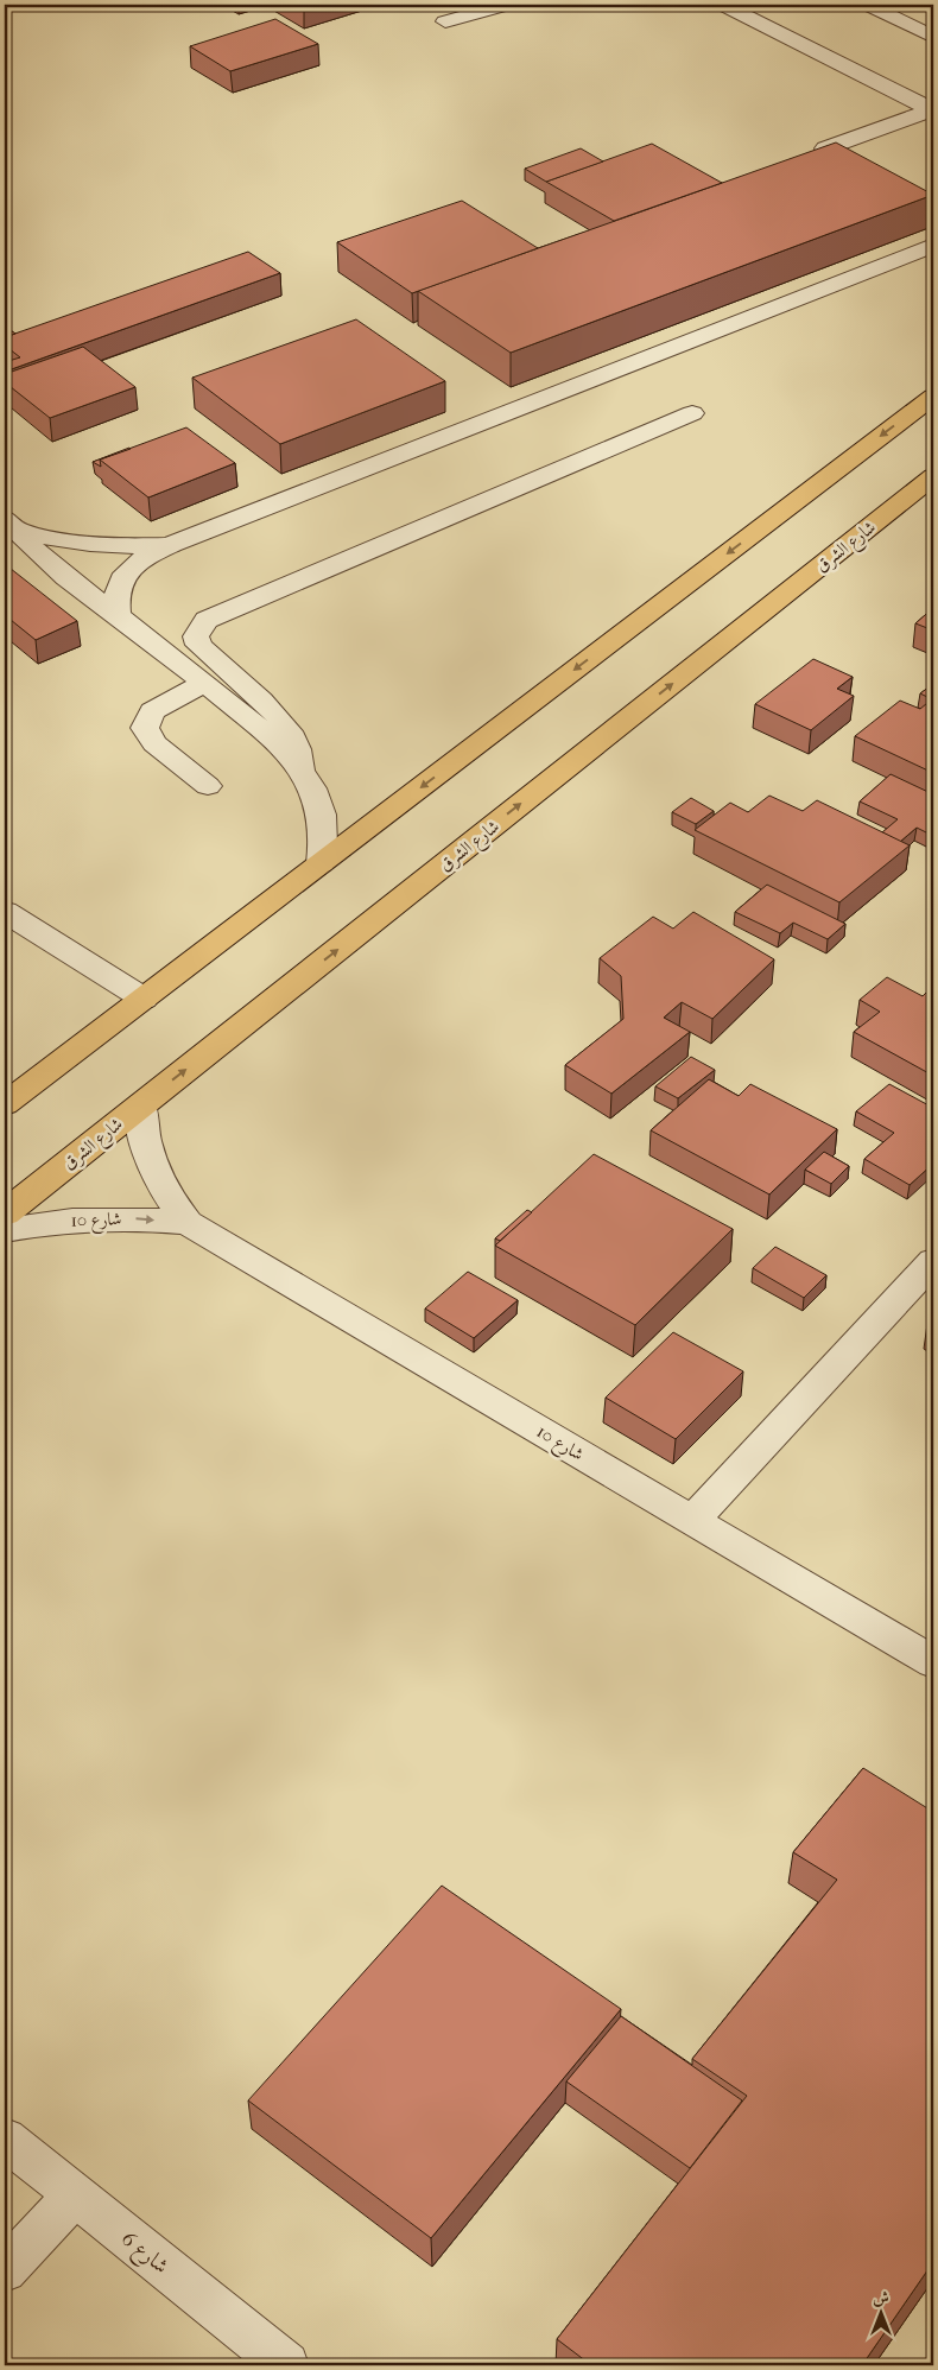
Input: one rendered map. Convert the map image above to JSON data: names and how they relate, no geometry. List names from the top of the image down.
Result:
{
  "streets": {
    "main road": ["شارع الشرق"],
    "street": ["شارع 10", "شارع 6"]
  },
  "crossings": [
    ["شارع الشرق", "شارع 10"]
  ],
  "north": "top"
}
